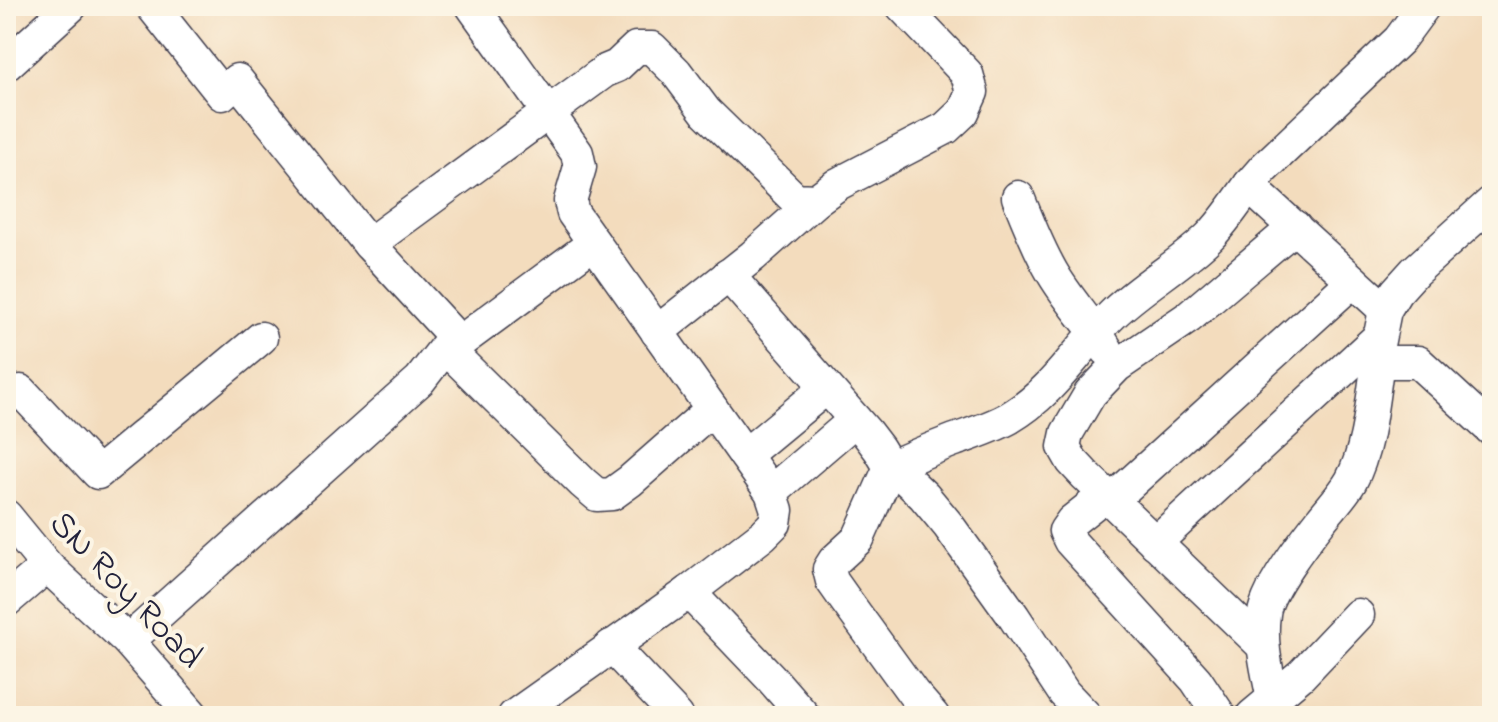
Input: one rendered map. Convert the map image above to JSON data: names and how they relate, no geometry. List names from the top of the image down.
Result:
{
  "streets": {
    "street": ["SN Roy Road"]
  }
}
